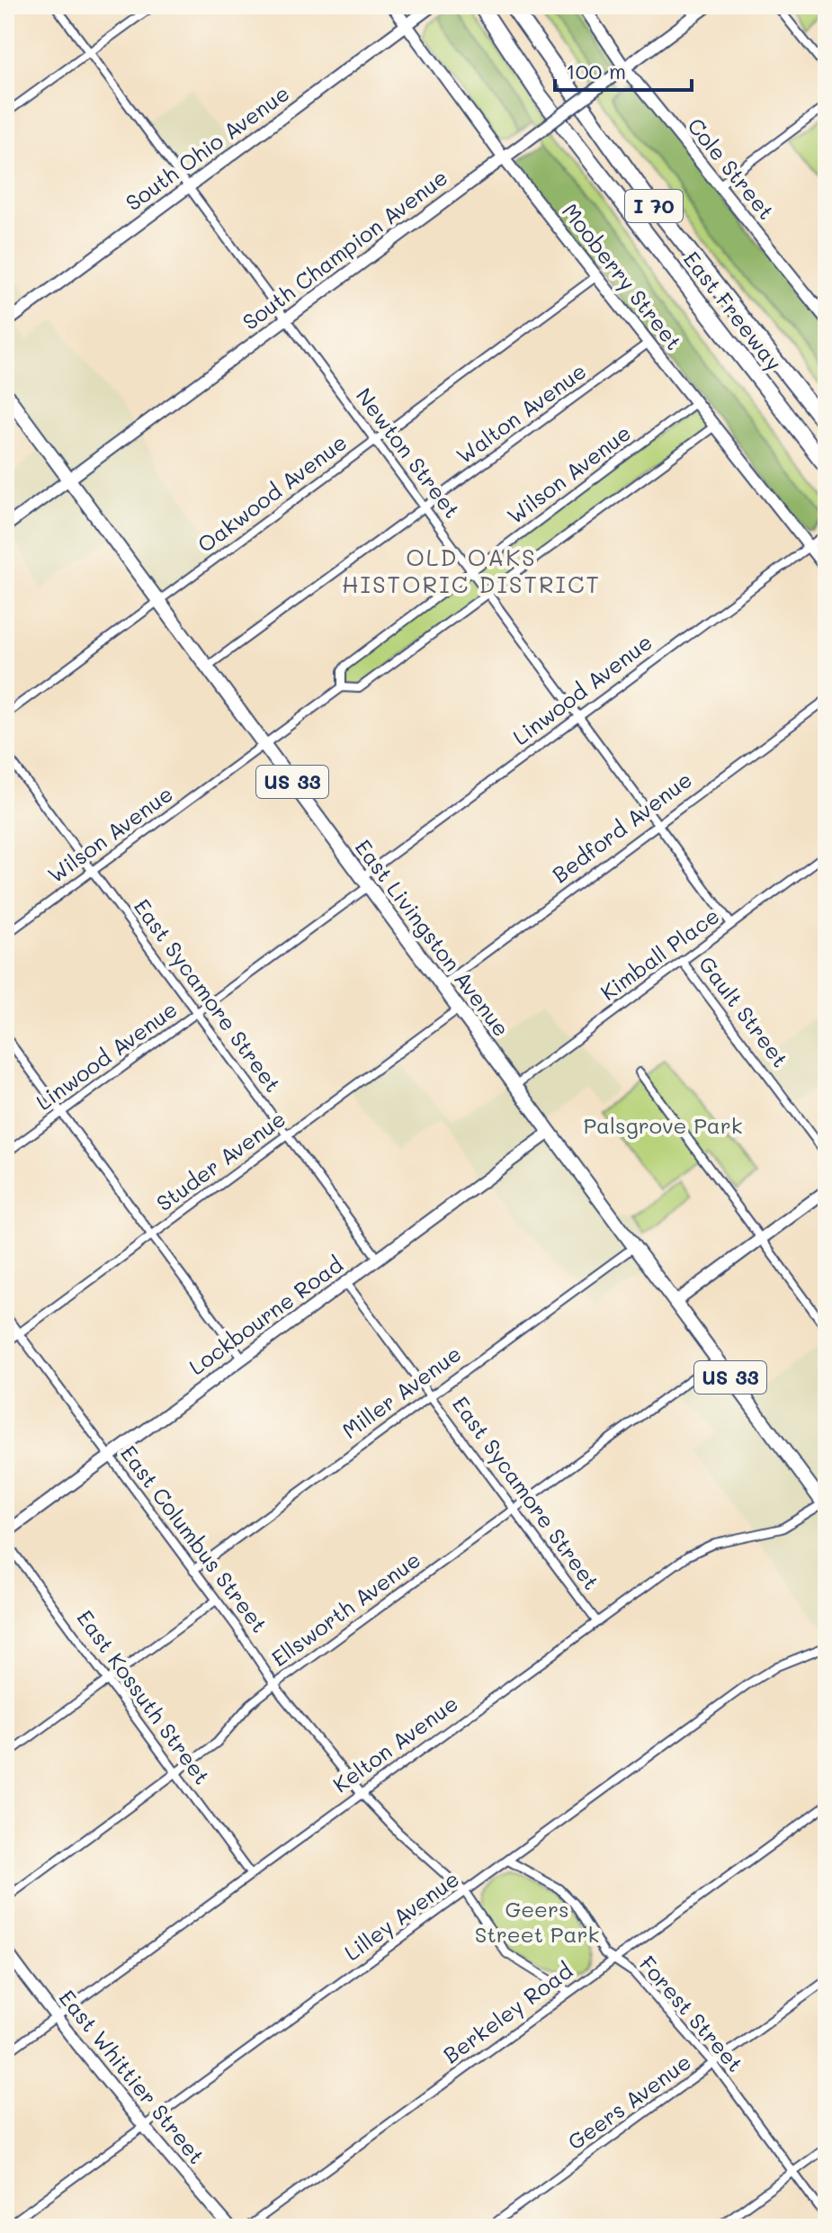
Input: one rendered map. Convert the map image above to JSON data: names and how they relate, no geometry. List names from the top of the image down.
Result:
{
  "streets": {
    "highway": ["I 70", "East Freeway"],
    "main road": ["US 33", "East Livingston Avenue"],
    "street": [
      "South Ohio Avenue",
      "Cole Street",
      "South Champion Avenue",
      "Mooberry Street",
      "Walton Avenue",
      "Newton Street",
      "Wilson Avenue",
      "Oakwood Avenue",
      "Linwood Avenue",
      "Bedford Avenue",
      "Kimball Place",
      "East Sycamore Street",
      "Gault Street",
      "Studer Avenue",
      "Lockbourne Road",
      "Miller Avenue",
      "East Columbus Street",
      "Ellsworth Avenue",
      "East Kossuth Street",
      "Kelton Avenue",
      "Lilley Avenue",
      "Berkeley Road",
      "Forest Street",
      "East Whittier Street",
      "Geers Avenue"
    ]
  },
  "crossings": [
    ["South Ohio Avenue", "Mooberry Street"],
    ["South Ohio Avenue", "Newton Street"],
    ["Cole Street", "South Champion Avenue"],
    ["South Champion Avenue", "Mooberry Street"],
    ["South Champion Avenue", "Newton Street"],
    ["South Champion Avenue", "East Livingston Avenue"],
    ["Mooberry Street", "Walton Avenue"],
    ["Mooberry Street", "Wilson Avenue"],
    ["Mooberry Street", "Oakwood Avenue"],
    ["Mooberry Street", "Linwood Avenue"],
    ["Walton Avenue", "Newton Street"],
    ["Walton Avenue", "East Livingston Avenue"],
    ["Newton Street", "Wilson Avenue"],
    ["Newton Street", "Oakwood Avenue"],
    ["Newton Street", "Linwood Avenue"],
    ["Newton Street", "Bedford Avenue"],
    ["Newton Street", "Kimball Place"],
    ["Wilson Avenue", "East Livingston Avenue"],
    ["Wilson Avenue", "East Sycamore Street"],
    ["Oakwood Avenue", "East Livingston Avenue"],
    ["Linwood Avenue", "East Livingston Avenue"],
    ["Linwood Avenue", "East Sycamore Street"],
    ["Bedford Avenue", "East Livingston Avenue"],
    ["East Livingston Avenue", "Kimball Place"],
    ["East Livingston Avenue", "Studer Avenue"],
    ["East Livingston Avenue", "Lockbourne Road"],
    ["East Livingston Avenue", "Miller Avenue"],
    ["East Livingston Avenue", "Ellsworth Avenue"],
    ["East Livingston Avenue", "Kelton Avenue"],
    ["Kimball Place", "Gault Street"],
    ["East Sycamore Street", "Studer Avenue"],
    ["East Sycamore Street", "Lockbourne Road"],
    ["East Sycamore Street", "Miller Avenue"],
    ["East Sycamore Street", "Ellsworth Avenue"],
    ["East Sycamore Street", "Kelton Avenue"],
    ["Studer Avenue", "East Columbus Street"],
    ["Lockbourne Road", "East Columbus Street"],
    ["Miller Avenue", "East Columbus Street"],
    ["East Columbus Street", "Ellsworth Avenue"],
    ["East Columbus Street", "Kelton Avenue"],
    ["East Columbus Street", "Lilley Avenue"],
    ["East Columbus Street", "Berkeley Road"],
    ["Ellsworth Avenue", "East Kossuth Street"],
    ["East Kossuth Street", "Kelton Avenue"],
    ["Kelton Avenue", "East Whittier Street"],
    ["Lilley Avenue", "Forest Street"],
    ["Lilley Avenue", "East Whittier Street"],
    ["Berkeley Road", "Forest Street"],
    ["Forest Street", "Geers Avenue"]
  ],
  "districts": ["OLD OAKS HISTORIC DISTRICT"],
  "parks": ["Palsgrove Park", "Geers Street Park"],
  "scale_bar": "100 m"
}
